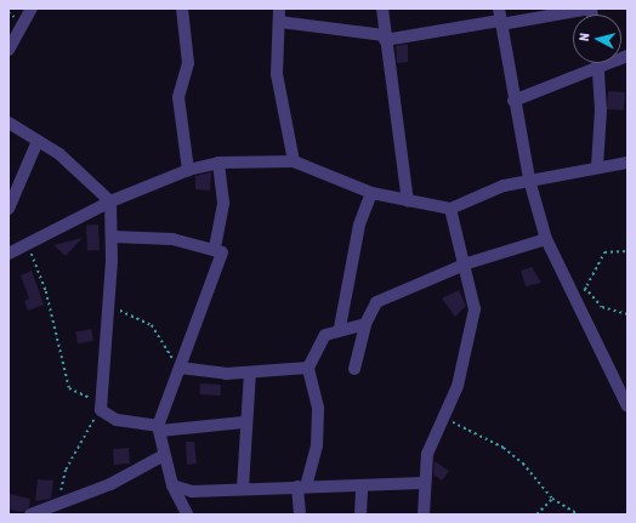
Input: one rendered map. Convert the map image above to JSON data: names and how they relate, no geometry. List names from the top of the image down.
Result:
{
  "north": "left"
}
